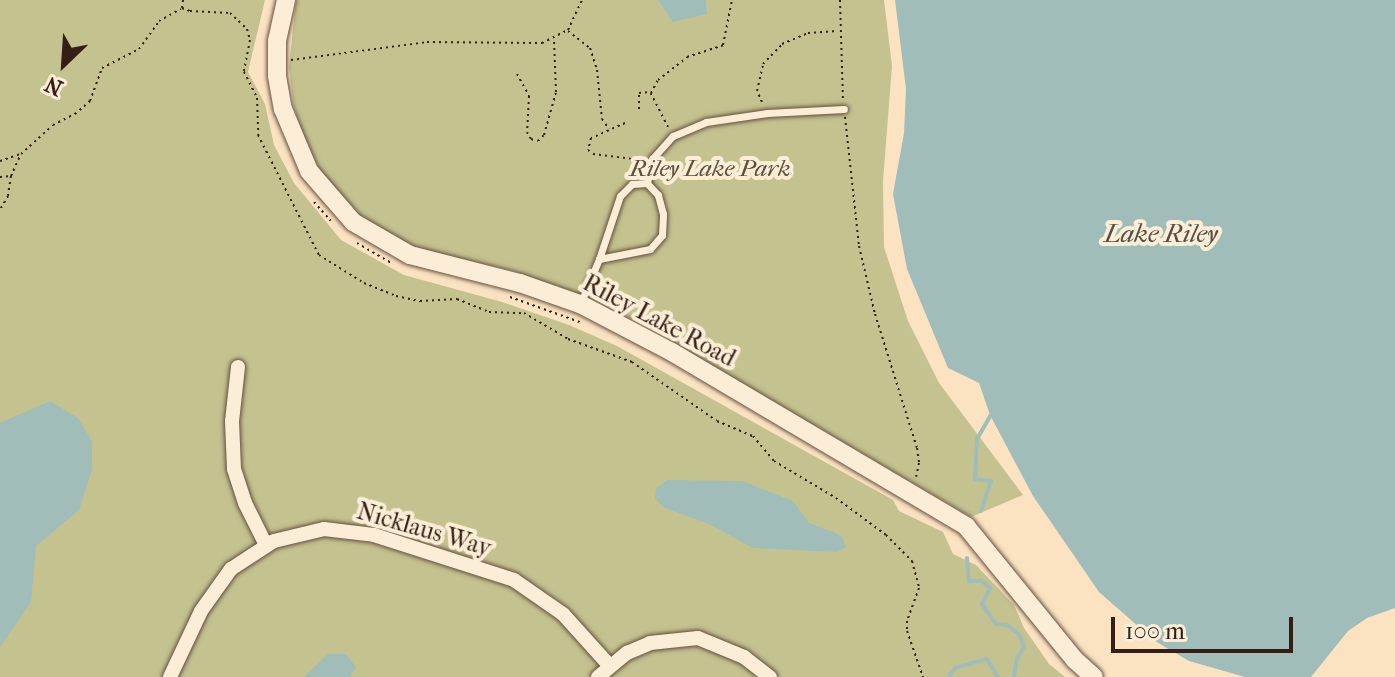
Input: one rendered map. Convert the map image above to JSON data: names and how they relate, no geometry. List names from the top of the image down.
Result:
{
  "streets": {
    "street": ["Riley Lake Road", "Nicklaus Way"]
  },
  "water": ["Lake Riley"],
  "parks": ["Riley Lake Park"],
  "scale_bar": "100 m",
  "north": "bottom left"
}
